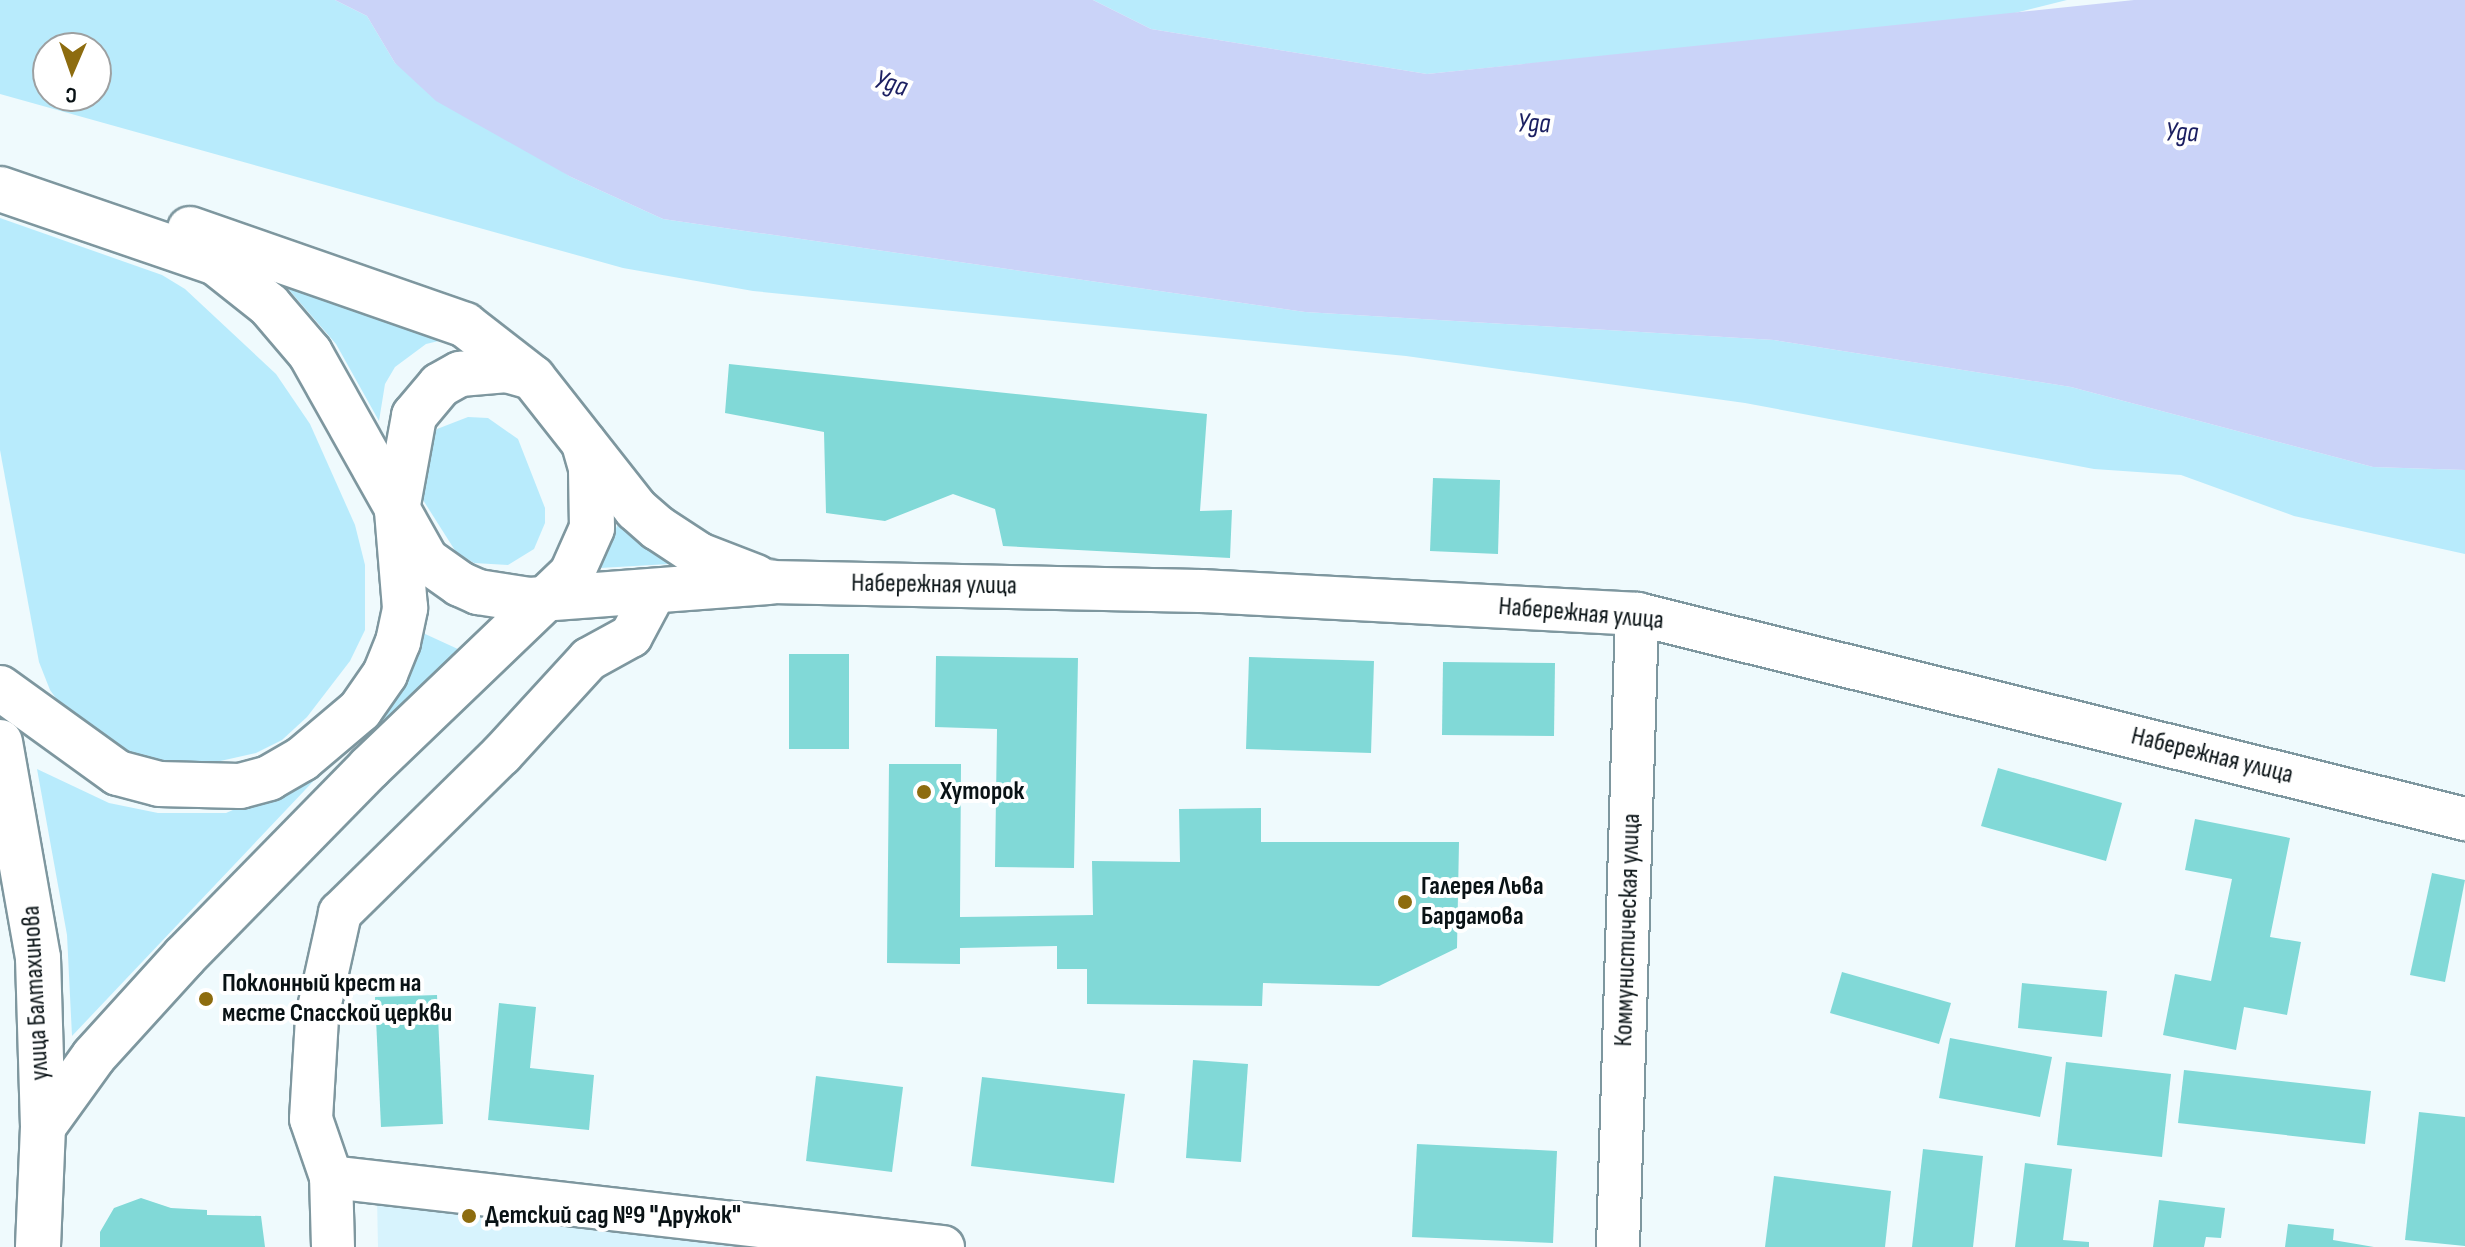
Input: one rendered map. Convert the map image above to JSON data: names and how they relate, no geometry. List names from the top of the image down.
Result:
{
  "streets": {
    "main road": ["улица Балтахинова"],
    "street": ["Набережная улица", "Коммунистическая улица"]
  },
  "crossings": [
    ["Набережная улица", "Коммунистическая улица"]
  ],
  "water": ["Уда"],
  "places": [
    "Хуторок",
    "Галерея Льва Бардамова",
    "Поклонный крест на месте Спасской церкви",
    "Детский сад №9 \"Дружок\""
  ],
  "north": "bottom"
}
